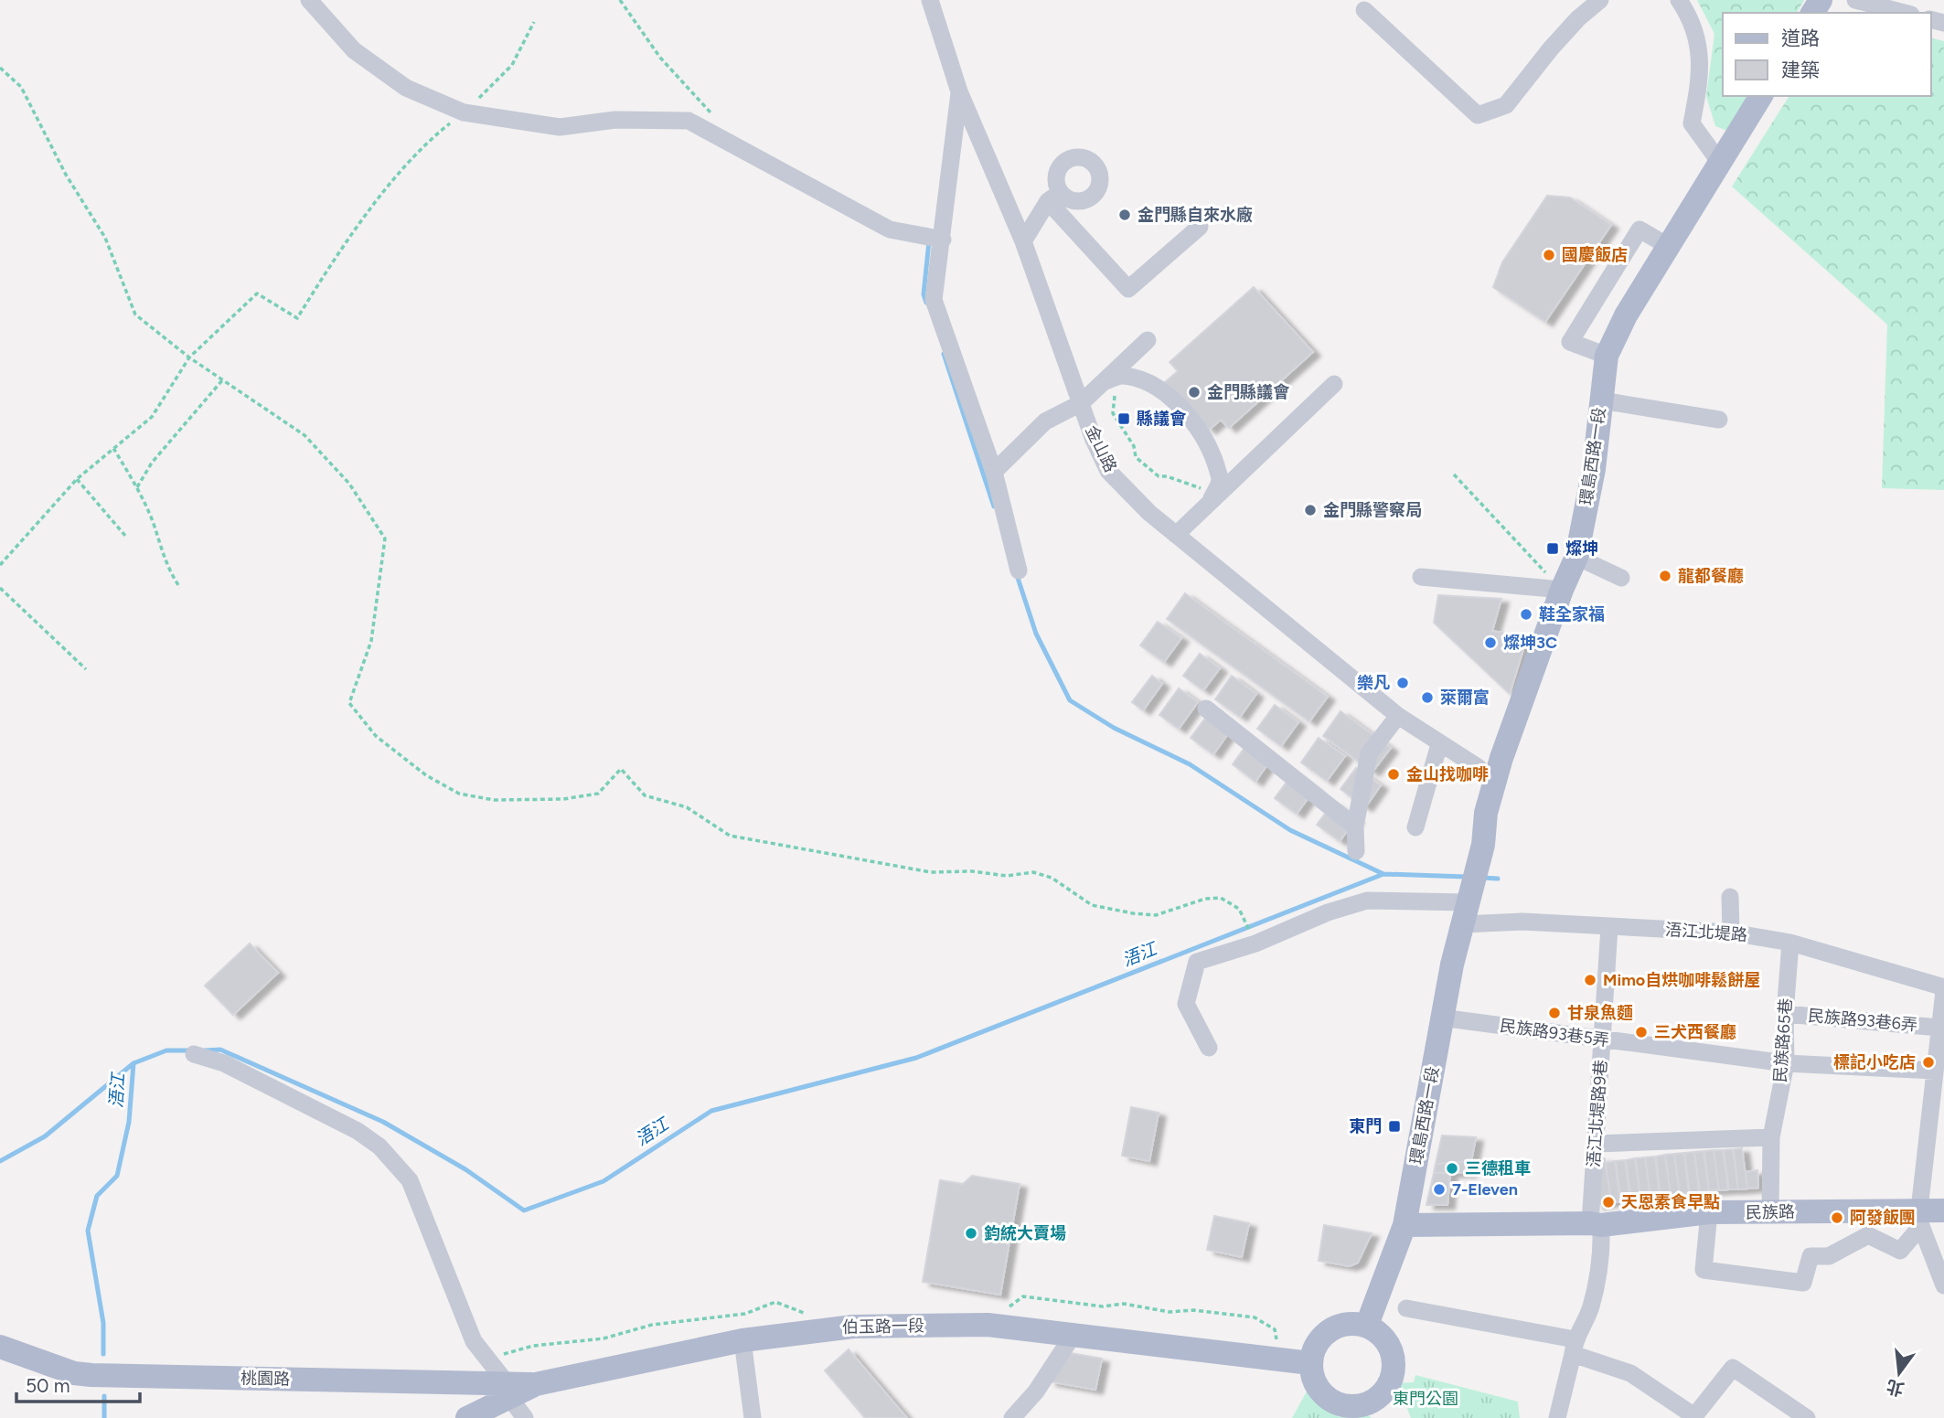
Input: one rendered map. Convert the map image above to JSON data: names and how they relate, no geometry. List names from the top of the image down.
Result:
{
  "streets": {
    "main road": [
      "環島西路一段",
      "民族路",
      "伯玉路一段",
      "桃園路"
    ],
    "street": [
      "金山路",
      "浯江北堤路",
      "民族路93巷6弄",
      "民族路93巷5弄",
      "民族路65巷",
      "浯江北堤路9巷"
    ]
  },
  "crossings": [
    ["金山路", "環島西路一段"],
    ["環島西路一段", "浯江北堤路"],
    ["環島西路一段", "民族路93巷5弄"],
    ["環島西路一段", "民族路"],
    ["環島西路一段", "伯玉路一段"],
    ["浯江北堤路", "民族路65巷"],
    ["浯江北堤路", "浯江北堤路9巷"],
    ["民族路93巷6弄", "民族路65巷"],
    ["民族路93巷5弄", "民族路65巷"],
    ["民族路93巷5弄", "浯江北堤路9巷"],
    ["民族路65巷", "民族路"],
    ["浯江北堤路9巷", "民族路"],
    ["伯玉路一段", "桃園路"]
  ],
  "water": ["浯江"],
  "parks": ["東門公園"],
  "places": {
    "other": [
      "金門縣自來水廠",
      "國慶飯店",
      "金門縣議會",
      "金門縣警察局",
      "龍都餐廳",
      "鞋全家福",
      "燦坤3C",
      "樂凡",
      "萊爾富",
      "金山找咖啡",
      "Mimo自烘咖啡鬆餅屋",
      "甘泉魚麵",
      "三犬西餐廳",
      "標記小吃店",
      "三德租車",
      "7-Eleven",
      "天恩素食早點",
      "阿發飯團",
      "鈞統大賣場"
    ],
    "transit": ["縣議會", "燦坤", "東門"]
  },
  "legend": ["道路", "建築"],
  "scale_bar": "50 m",
  "north": "bottom"
}
